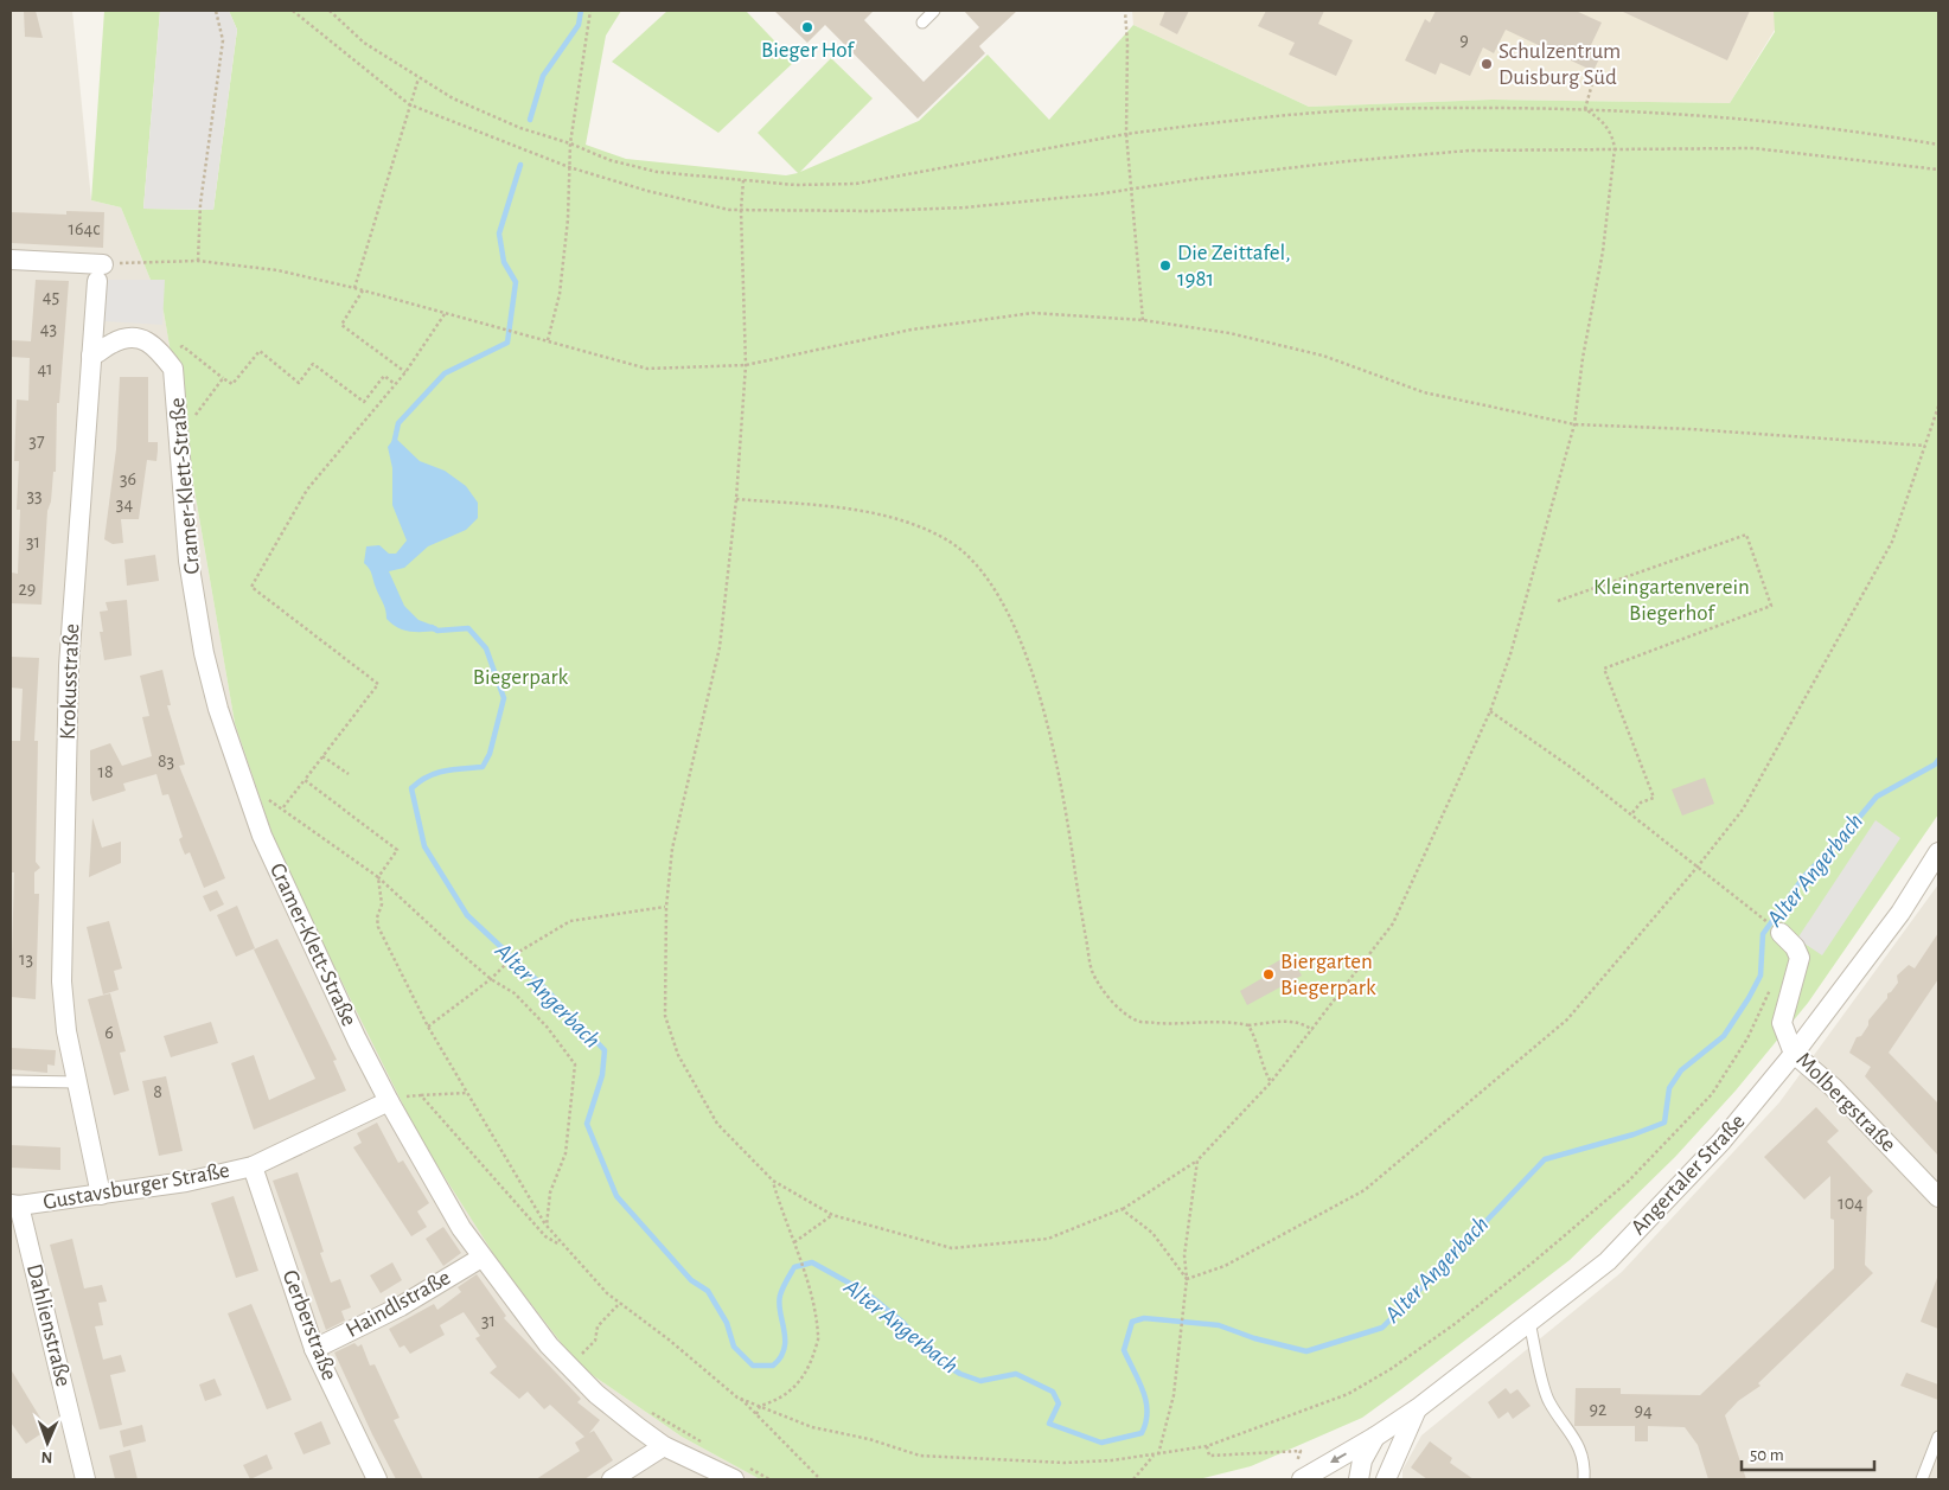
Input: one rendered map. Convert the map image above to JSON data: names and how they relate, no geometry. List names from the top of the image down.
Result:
{
  "streets": {
    "street": [
      "Cramer-Klett-Straße",
      "Krokusstraße",
      "Molbergstraße",
      "Angertaler Straße",
      "Gustavsburger Straße",
      "Haindlstraße",
      "Dahlienstraße",
      "Gerberstraße"
    ]
  },
  "crossings": [
    ["Cramer-Klett-Straße", "Gustavsburger Straße"],
    ["Cramer-Klett-Straße", "Haindlstraße"],
    ["Krokusstraße", "Gustavsburger Straße"],
    ["Molbergstraße", "Angertaler Straße"],
    ["Gustavsburger Straße", "Dahlienstraße"],
    ["Gustavsburger Straße", "Gerberstraße"],
    ["Haindlstraße", "Gerberstraße"]
  ],
  "water": ["Alter Angerbach"],
  "parks": ["Kleingartenverein Biegerhof", "Biegerpark"],
  "places": [
    "Bieger Hof",
    "Schulzentrum Duisburg Süd",
    "Die Zeittafel, 1981",
    "Biergarten Biegerpark"
  ],
  "house_numbers": [
    "9",
    "164c",
    "45",
    "43",
    "41",
    "37",
    "36",
    "33",
    "34",
    "31",
    "29",
    "83",
    "18",
    "13",
    "6",
    "8",
    "104",
    "31",
    "92",
    "94"
  ],
  "scale_bar": "50 m",
  "north": "bottom"
}
